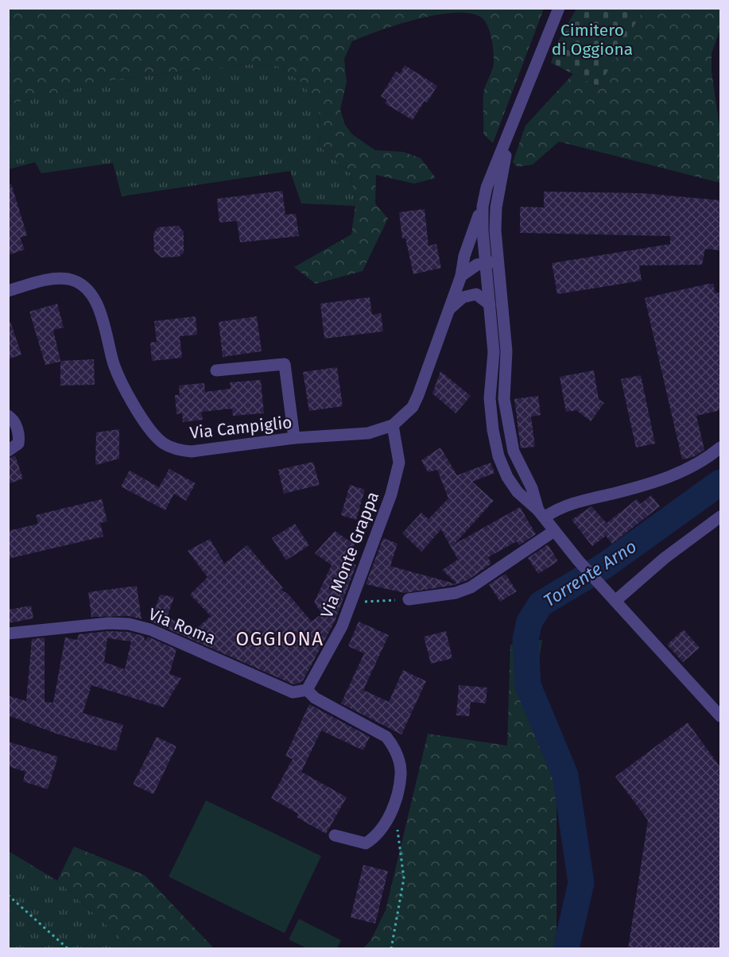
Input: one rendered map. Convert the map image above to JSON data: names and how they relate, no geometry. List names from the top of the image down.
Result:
{
  "streets": {
    "street": ["Via Campiglio", "Via Monte Grappa", "Via Roma"]
  },
  "crossings": [
    ["Via Campiglio", "Via Monte Grappa"],
    ["Via Monte Grappa", "Via Roma"]
  ],
  "districts": ["OGGIONA"],
  "water": ["Torrente Arno"],
  "parks": ["Cimitero di Oggiona"]
}
